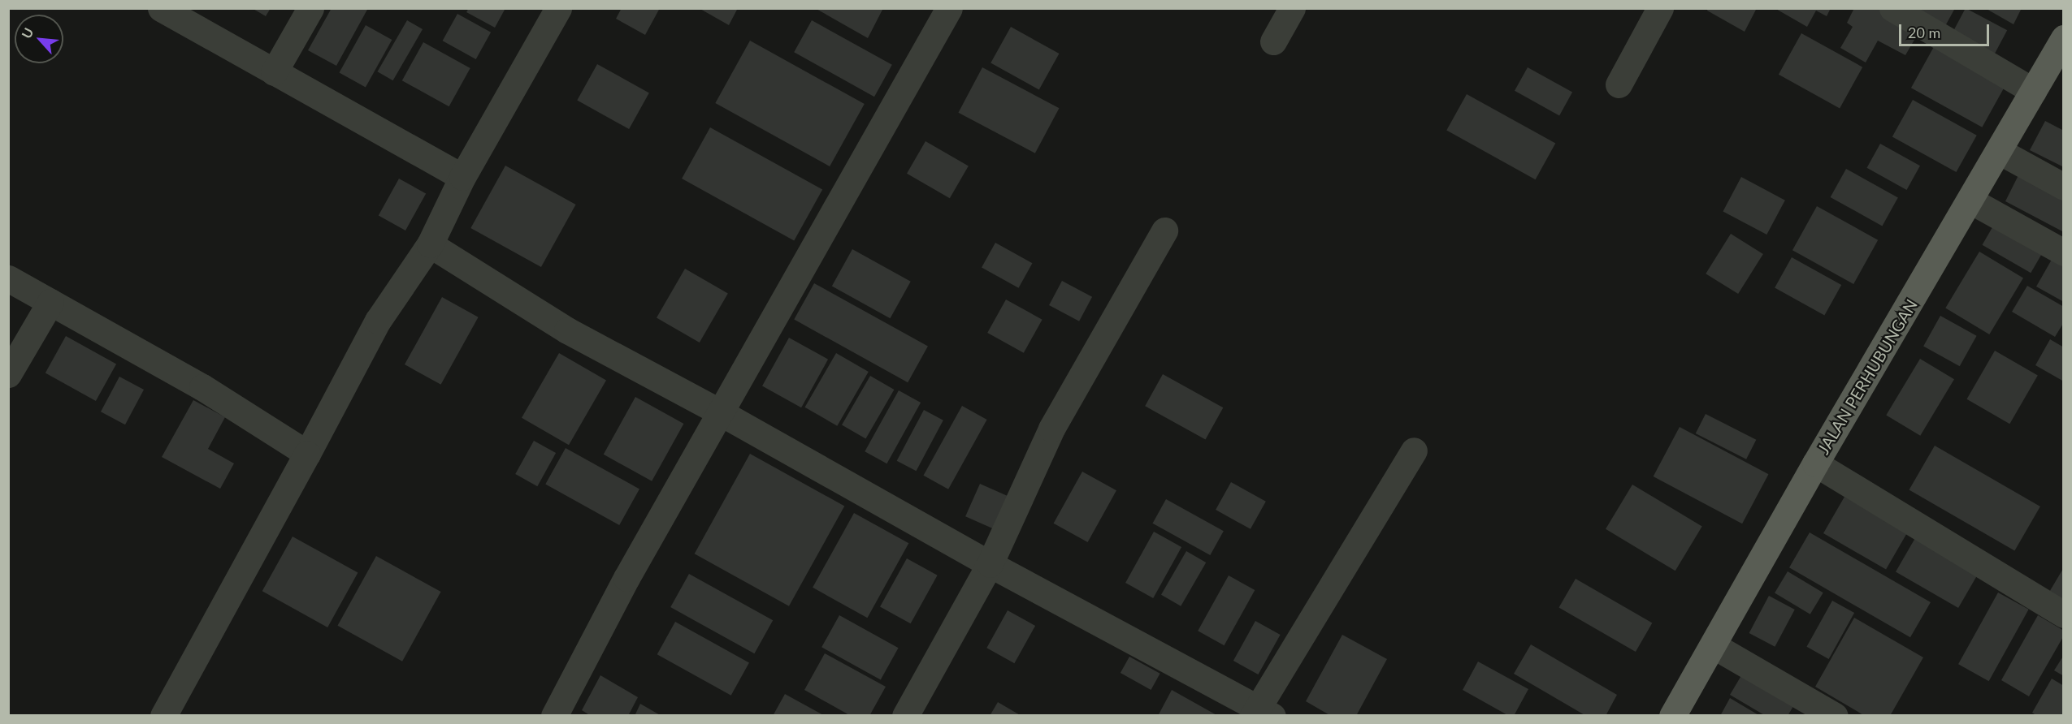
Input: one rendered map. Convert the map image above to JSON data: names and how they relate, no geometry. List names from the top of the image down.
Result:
{
  "streets": {
    "main road": ["JALAN PERHUBUNGAN"]
  },
  "scale_bar": "20 m",
  "north": "top left"
}
